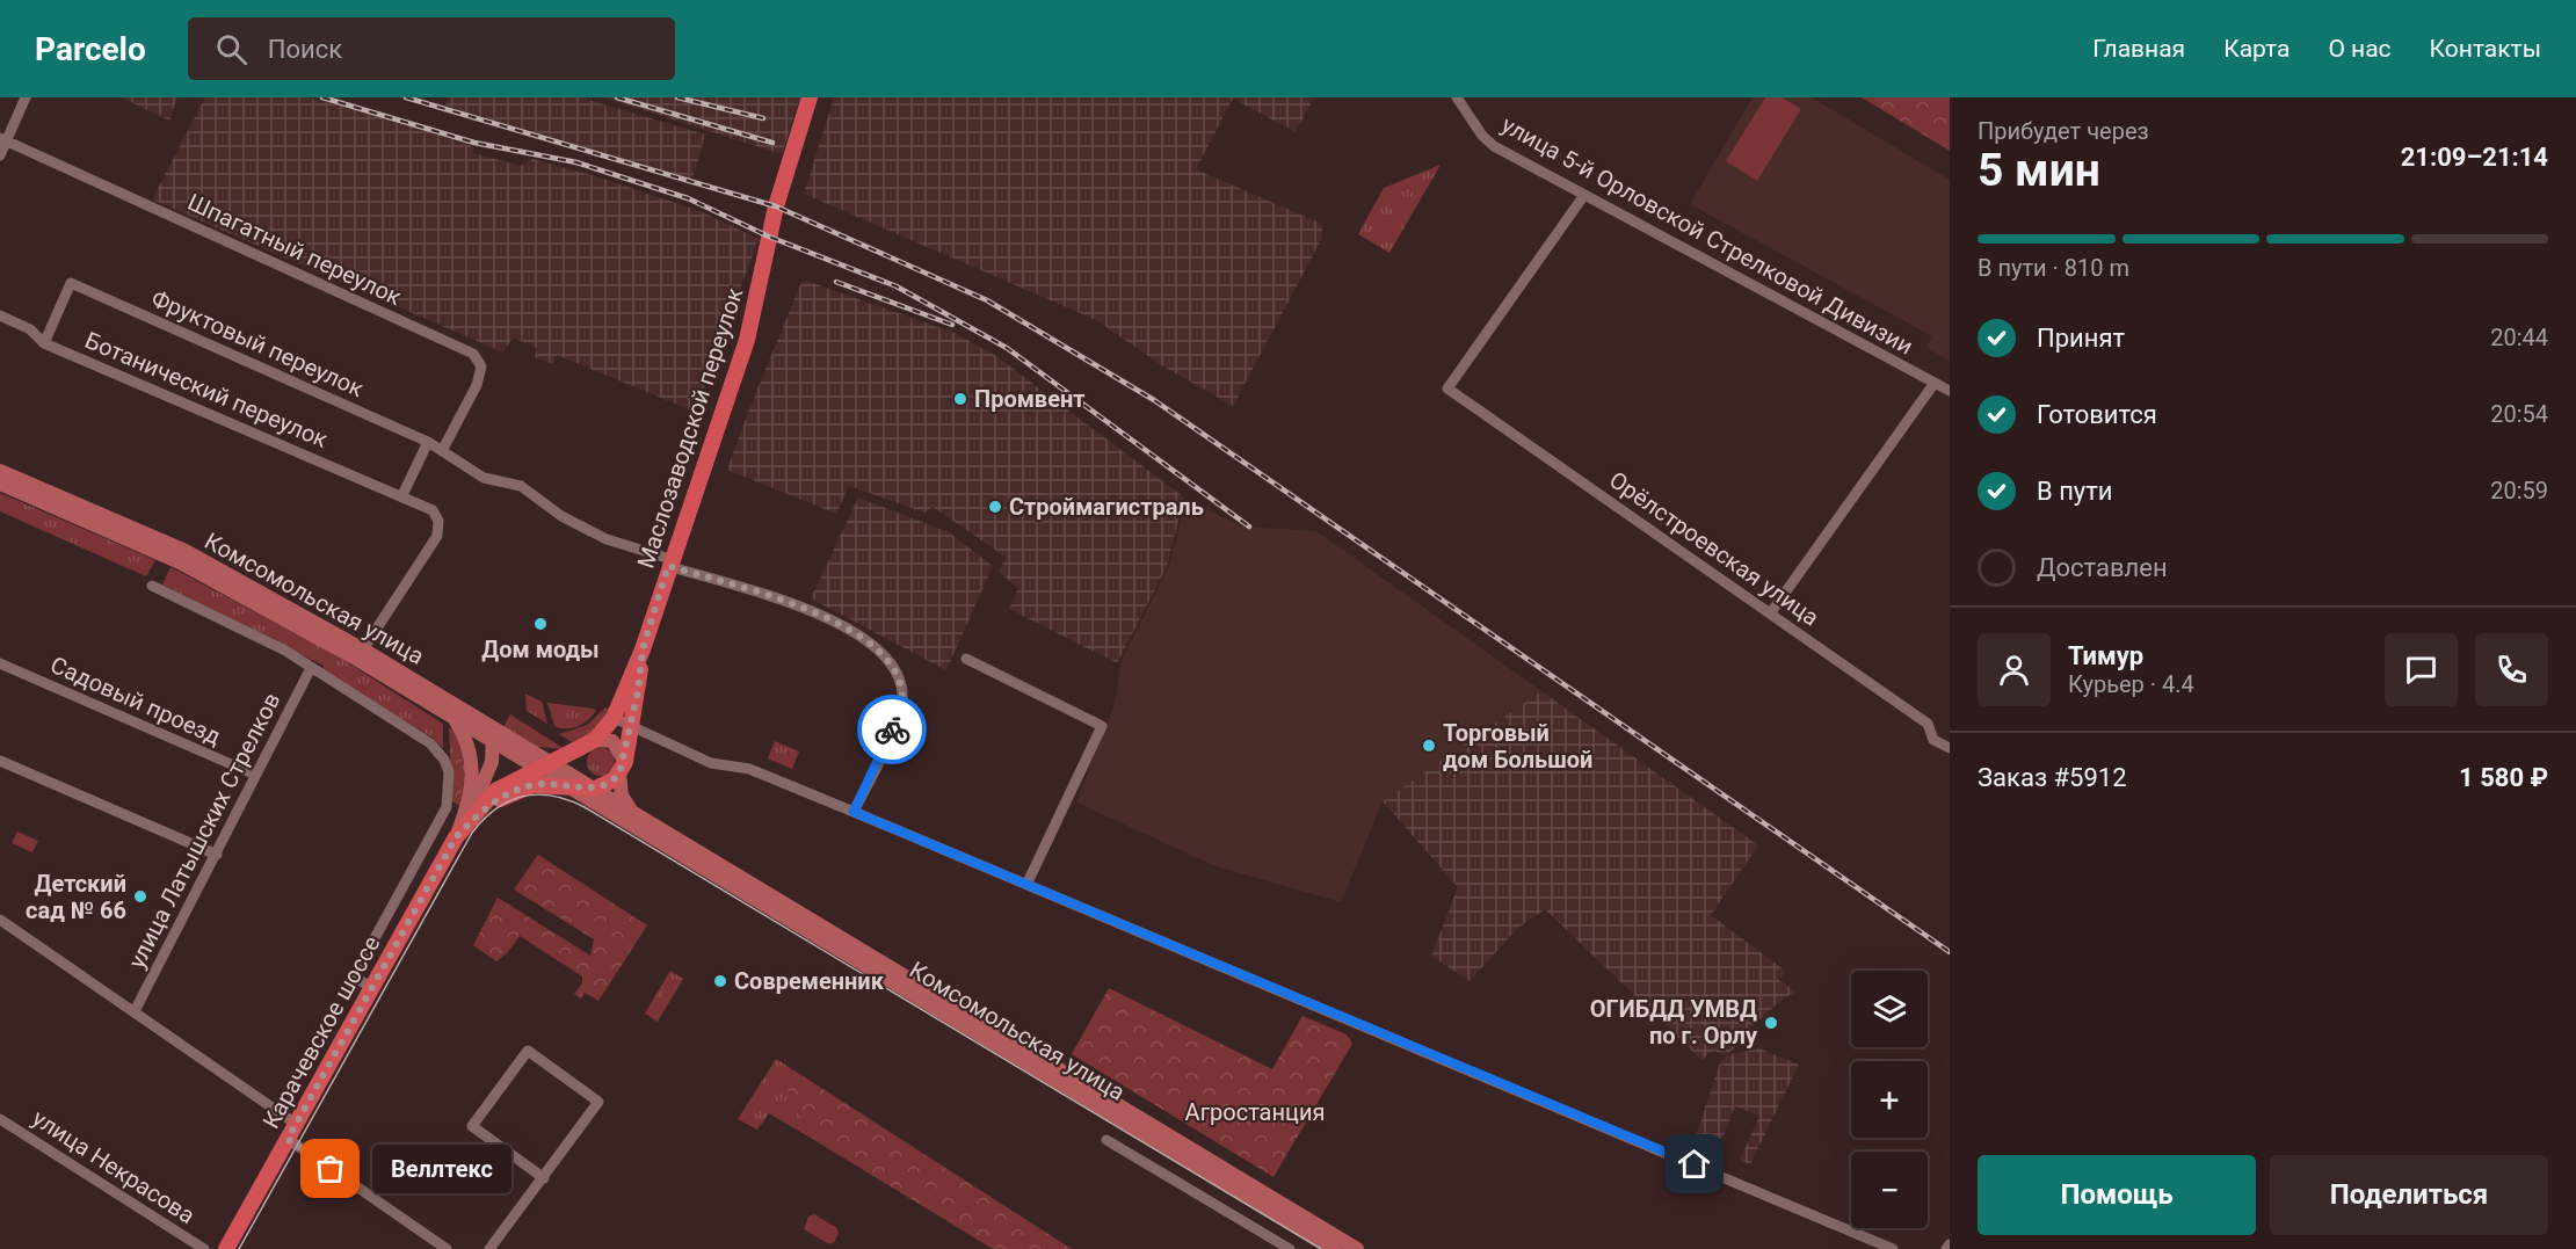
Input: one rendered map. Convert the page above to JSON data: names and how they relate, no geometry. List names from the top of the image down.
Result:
{
  "streets": {
    "highway": ["Маслозаводской переулок", "Комсомольская улица", "Карачевское шоссе"],
    "street": [
      "улица 5-й Орловской Стрелковой Дивизии",
      "Шпагатный переулок",
      "Фруктовый переулок",
      "Ботанический переулок",
      "Орёлстроевская улица",
      "Садовый проезд",
      "улица Латышских Стрелков",
      "улица Некрасова"
    ]
  },
  "crossings": [
    ["улица 5-й Орловской Стрелковой Дивизии", "Орёлстроевская улица"],
    ["Шпагатный переулок", "Фруктовый переулок"],
    ["Фруктовый переулок", "Ботанический переулок"],
    ["Фруктовый переулок", "Маслозаводской переулок"],
    ["Ботанический переулок", "Комсомольская улица"],
    ["Маслозаводской переулок", "Комсомольская улица"],
    ["Садовый проезд", "улица Латышских Стрелков"]
  ],
  "parks": ["Агростанция"],
  "places": [
    "Промвент",
    "Строймагистраль",
    "Дом моды",
    "Торговый дом Большой",
    "Детский сад № 66",
    "Современник",
    "ОГИБДД УМВД по г. Орлу",
    "Веллтекс"
  ],
  "page": {
    "header": "Parcelo",
    "search": "Поиск",
    "nav": [
      "Главная",
      "Карта",
      "О нас",
      "Контакты"
    ],
    "heading": ["5 мин", "Прибудет через", "21:09–21:14"],
    "panel": [
      "Тимур",
      "Курьер · 4.4",
      "Заказ #5912",
      "1 580 ₽"
    ],
    "bar": "В пути · 810 m",
    "list": [
      ["Принят", "20:44"],
      ["Готовится", "20:54"],
      ["В пути", "20:59"],
      "Доставлен"
    ],
    "map_buttons": ["+", "−"],
    "buttons": ["Помощь", "Поделиться"],
    "bubble": "Веллтекс"
  }
}
